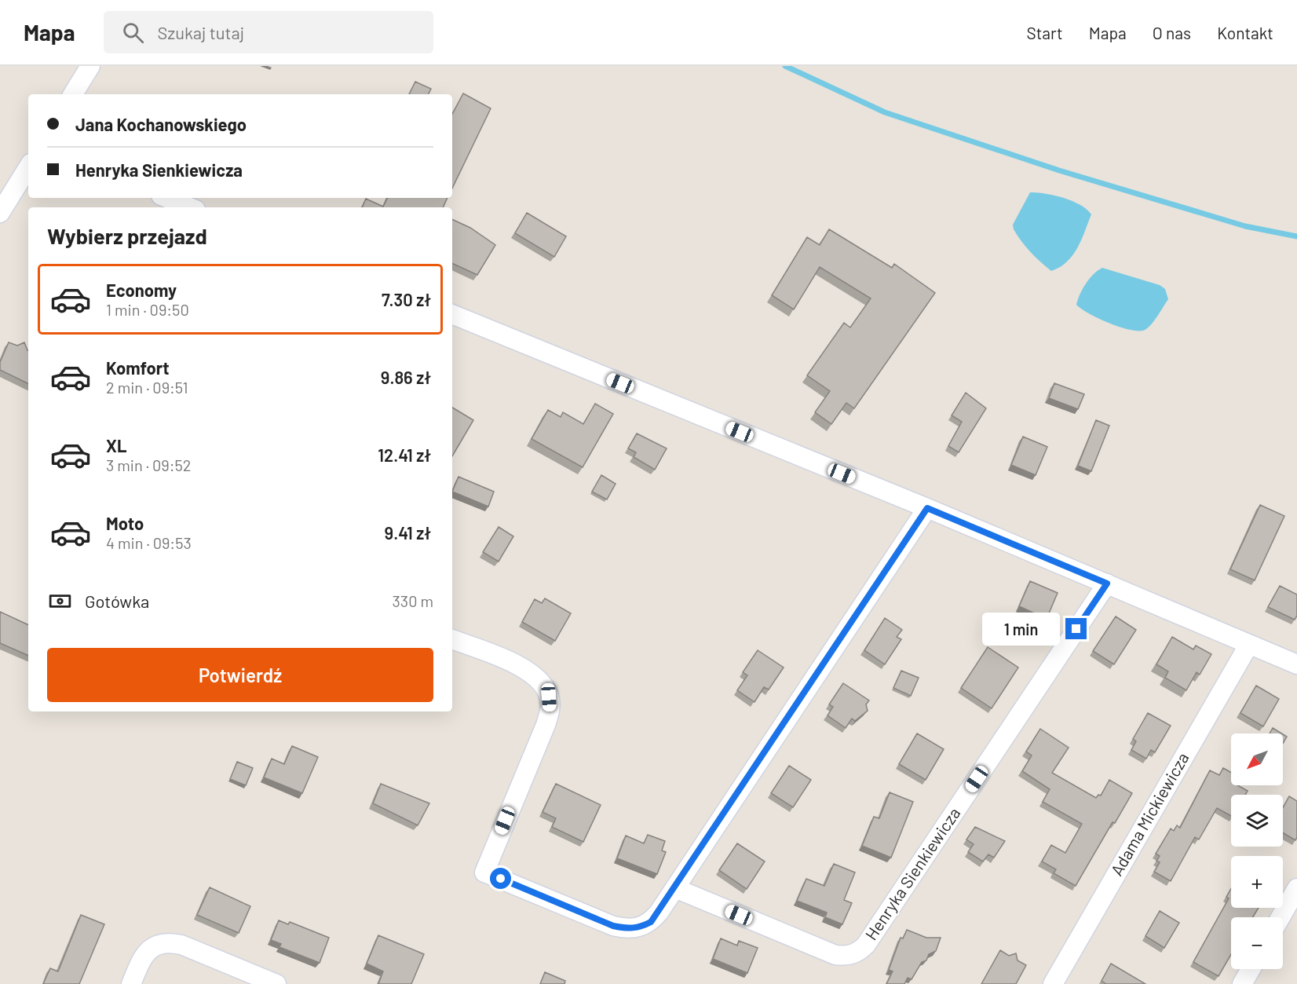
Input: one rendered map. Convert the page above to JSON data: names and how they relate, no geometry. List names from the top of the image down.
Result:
{
  "streets": {
    "street": ["Adama Mickiewicza", "Henryka Sienkiewicza"]
  },
  "north": "bottom left",
  "page": {
    "header": "Mapa",
    "search": "Szukaj tutaj",
    "nav": [
      "Start",
      "Mapa",
      "O nas",
      "Kontakt"
    ],
    "banner": ["Jana Kochanowskiego", "Henryka Sienkiewicza"],
    "heading": "Wybierz przejazd",
    "list": [
      {
        "name": "Economy",
        "note": "1 min · 09:50",
        "value": "7.30 zł"
      },
      {
        "name": "Komfort",
        "note": "2 min · 09:51",
        "value": "9.86 zł"
      },
      {
        "name": "XL",
        "note": "3 min · 09:52",
        "value": "12.41 zł"
      },
      {
        "name": "Moto",
        "note": "4 min · 09:53",
        "value": "9.41 zł"
      }
    ],
    "pay": ["Gotówka", "330 m"],
    "bubble": "1 min",
    "buttons": "Potwierdź",
    "map_buttons": ["+", "−"]
  }
}
